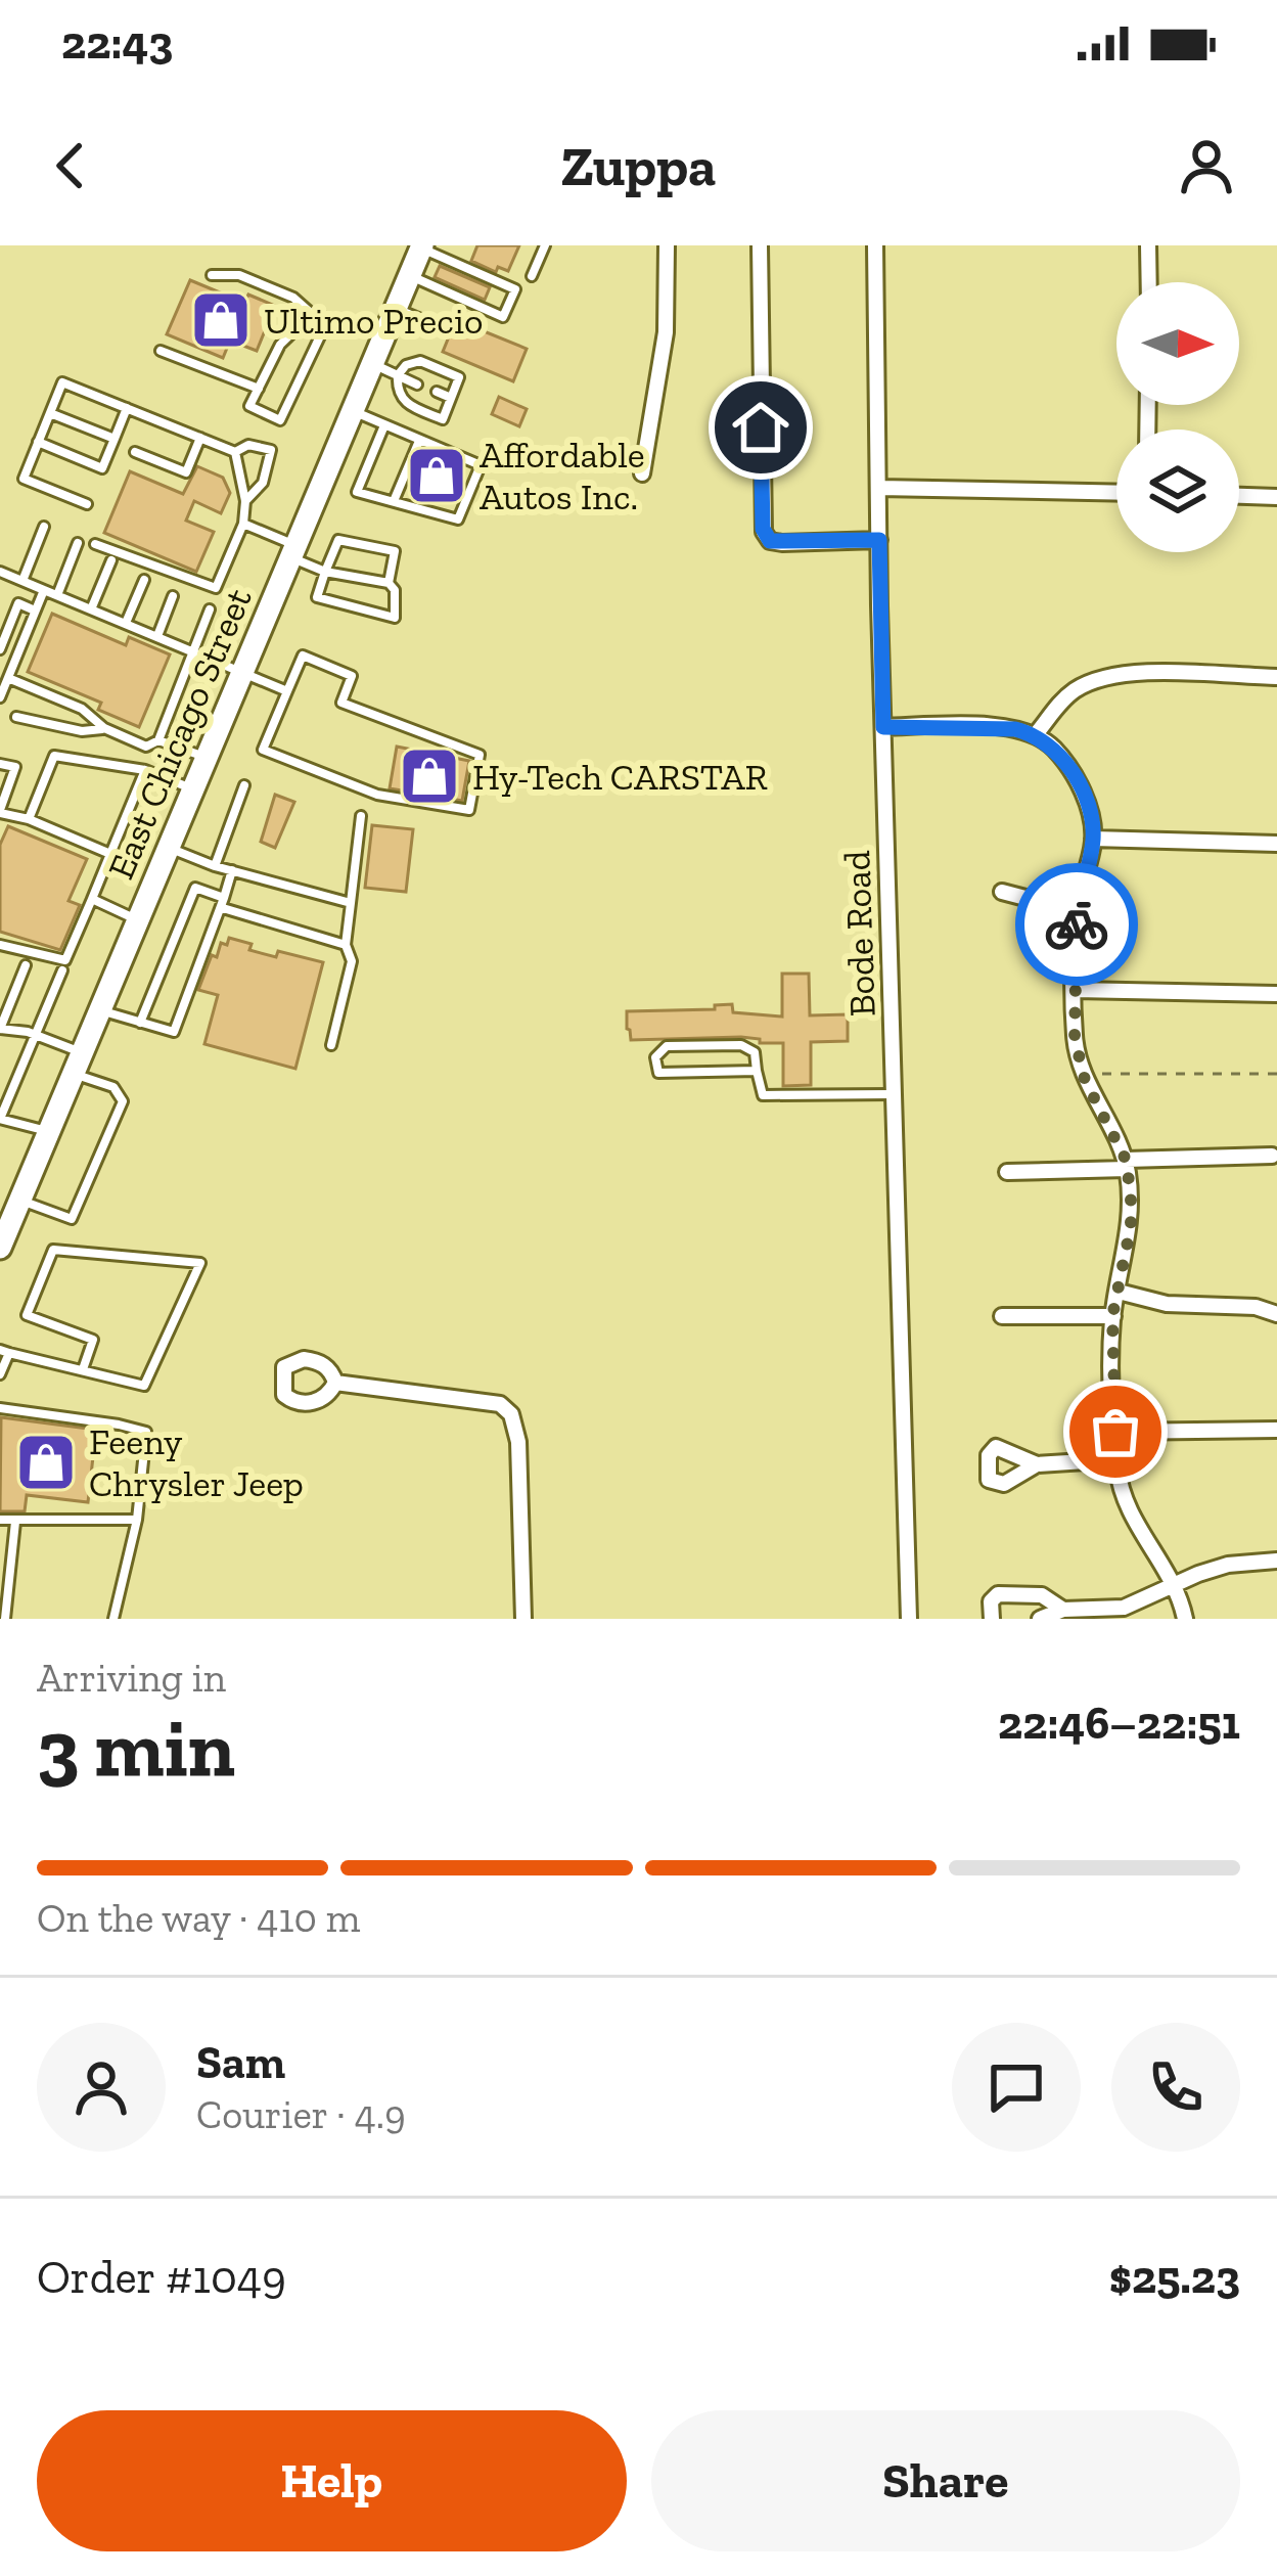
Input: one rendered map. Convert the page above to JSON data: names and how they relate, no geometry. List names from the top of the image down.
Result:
{
  "streets": {
    "main road": ["East Chicago Street"],
    "street": ["Bode Road"]
  },
  "places": {
    "shop": [
      "Ultimo Precio",
      "Affordable Autos Inc.",
      "Hy-Tech CARSTAR",
      "Feeny Chrysler Jeep"
    ]
  },
  "north": "right",
  "page": {
    "status": "22:43",
    "header": "Zuppa",
    "heading": ["3 min", "Arriving in", "22:46–22:51"],
    "panel": [
      "Sam",
      "Courier · 4.9",
      "Order #1049",
      "$25.23"
    ],
    "bar": "On the way · 410 m",
    "buttons": ["Help", "Share"]
  }
}
